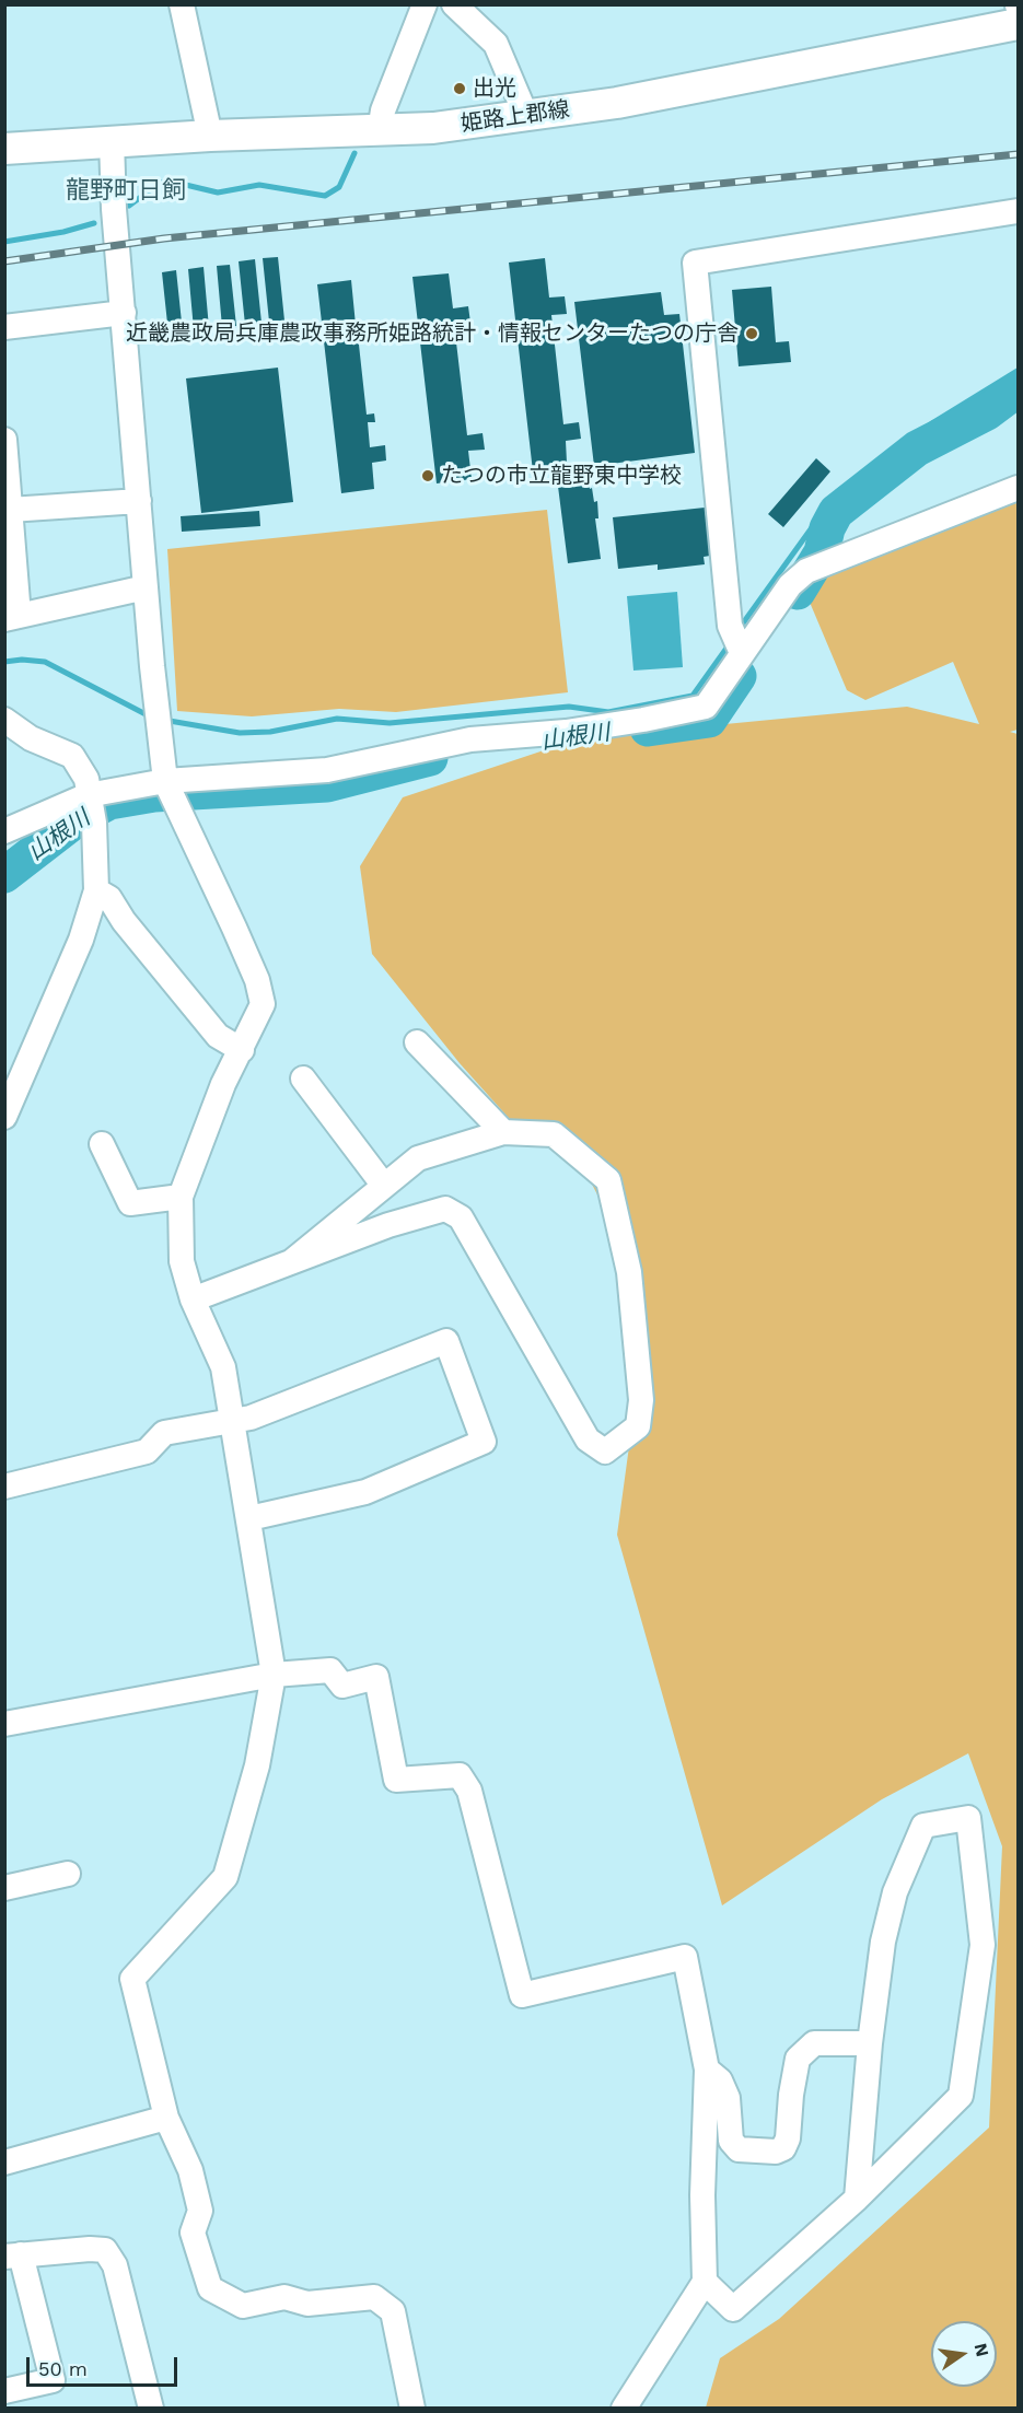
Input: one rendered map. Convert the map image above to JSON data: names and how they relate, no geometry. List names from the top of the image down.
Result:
{
  "streets": {
    "main road": ["姫路上郡線"]
  },
  "districts": ["龍野町日飼"],
  "water": ["山根川"],
  "places": ["出光", "近畿農政局兵庫農政事務所姫路統計・情報センターたつの庁舎", "たつの市立龍野東中学校"],
  "scale_bar": "50 m",
  "north": "right"
}
